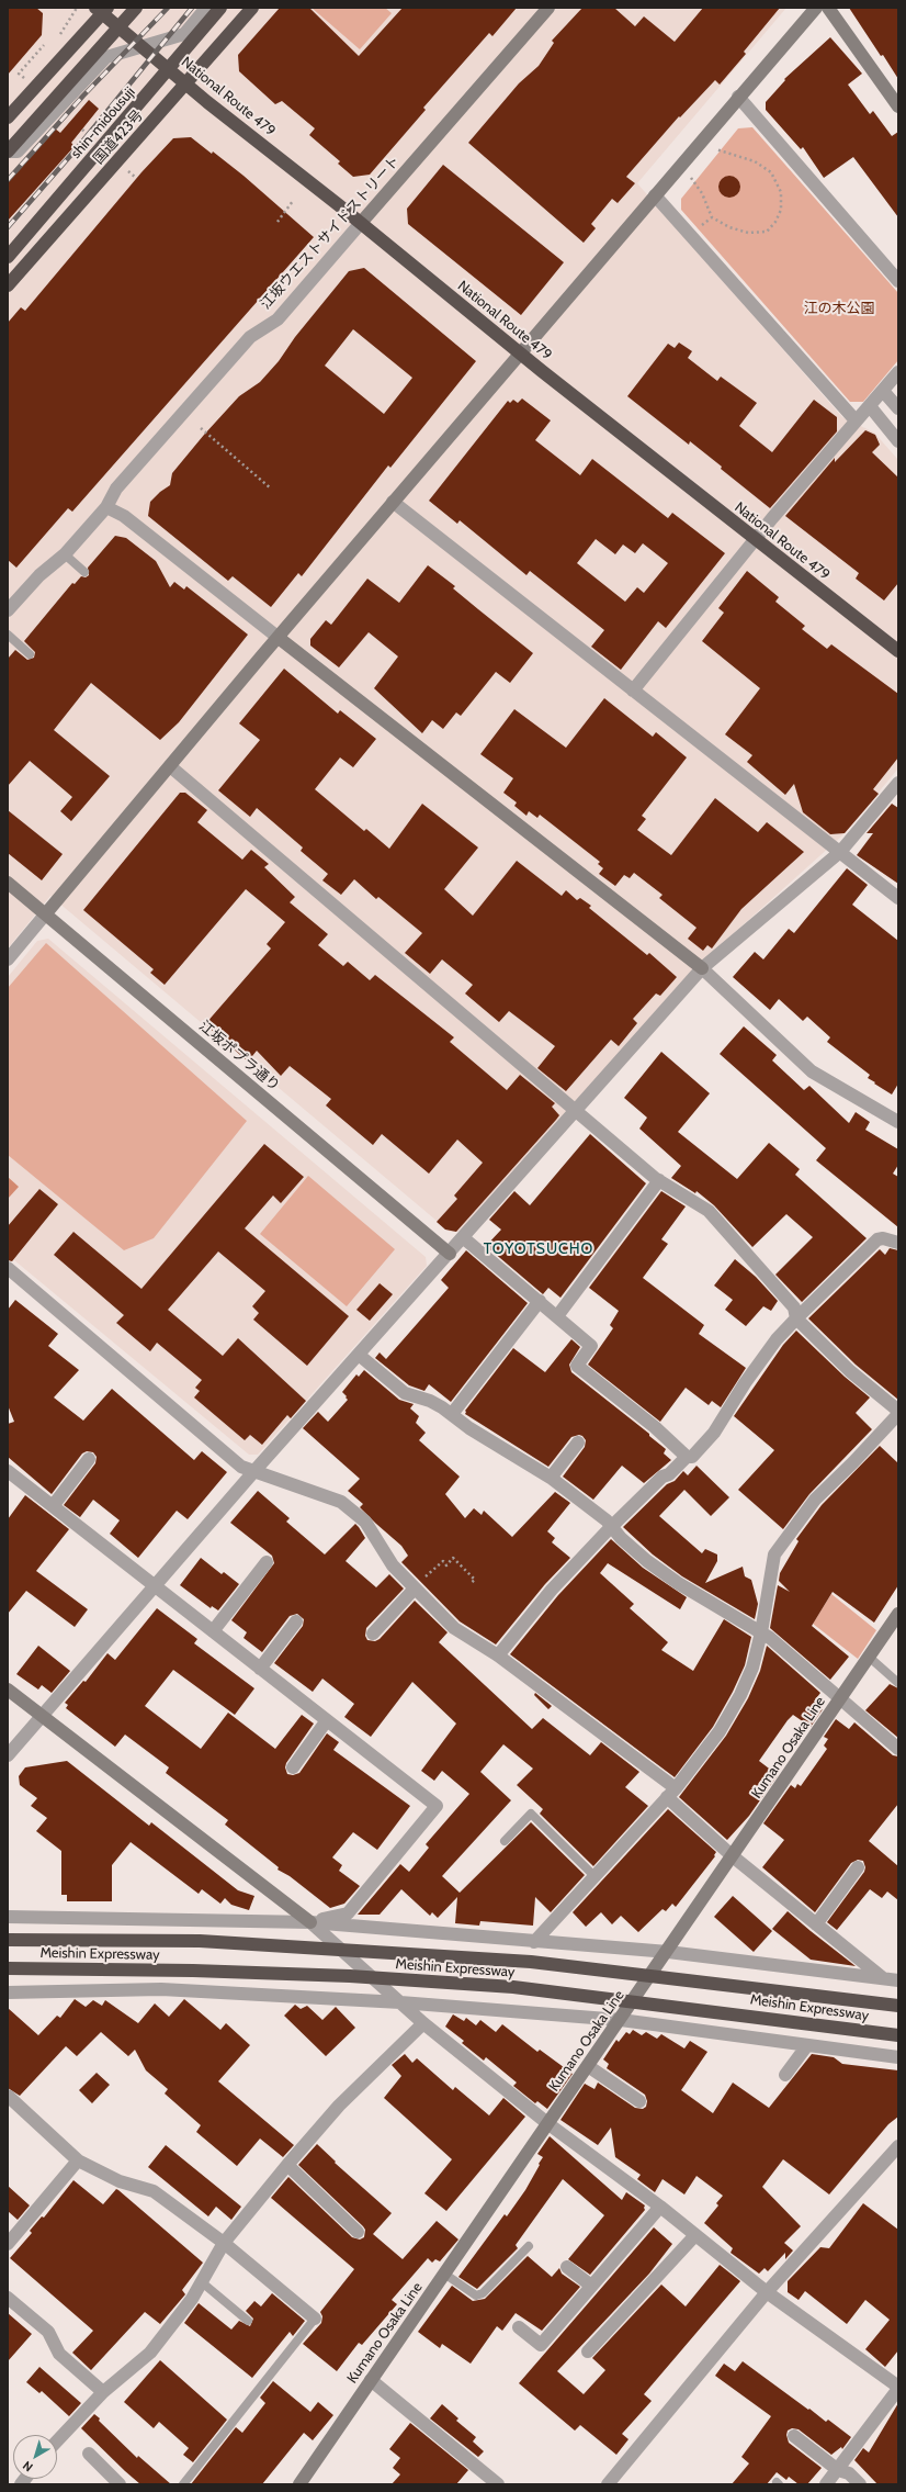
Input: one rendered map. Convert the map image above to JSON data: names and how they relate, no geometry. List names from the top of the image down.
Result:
{
  "streets": {
    "highway": [
      "National Route 479",
      "shin-midousuji",
      "国道423号",
      "Meishin Expressway"
    ],
    "street": ["江坂ウエストサイドストリート", "江坂ポプラ通り", "Kumano Osaka Line"]
  },
  "crossings": [
    ["National Route 479", "国道423号"],
    ["National Route 479", "江坂ウエストサイドストリート"]
  ],
  "districts": ["TOYOTSUCHO"],
  "parks": ["江の木公園"],
  "north": "bottom left"
}
